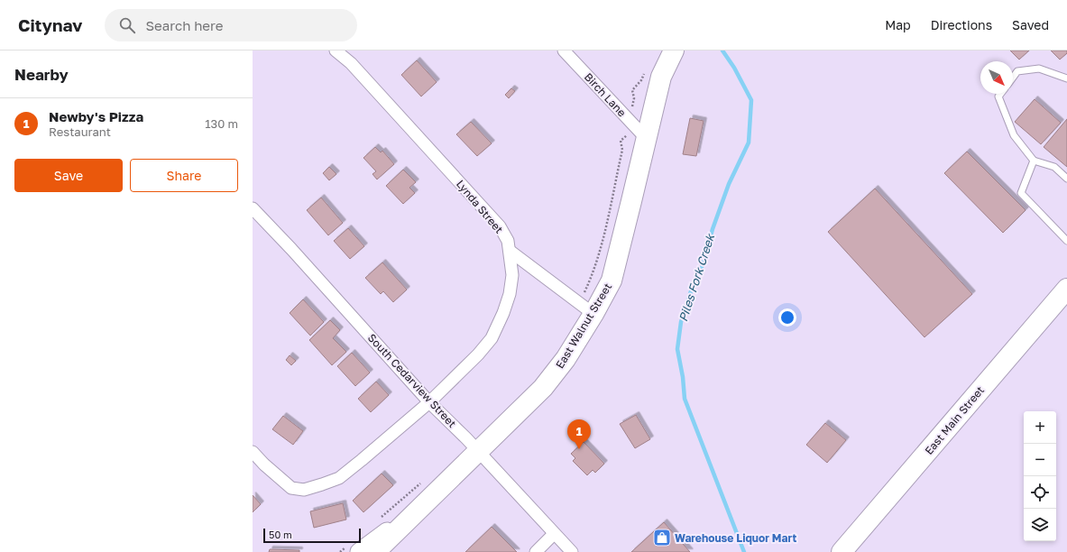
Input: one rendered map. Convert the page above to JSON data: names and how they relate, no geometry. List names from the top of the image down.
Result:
{
  "streets": {
    "highway": ["East Walnut Street", "East Main Street"],
    "street": ["Birch Lane", "Lynda Street", "South Cedarview Street"]
  },
  "crossings": [
    ["Birch Lane", "East Walnut Street"],
    ["Lynda Street", "South Cedarview Street"],
    ["East Walnut Street", "South Cedarview Street"]
  ],
  "water": ["Piles Fork Creek"],
  "places": {
    "shop": ["Warehouse Liquor Mart"]
  },
  "scale_bar": "50 m",
  "north": "bottom right",
  "page": {
    "header": "Citynav",
    "search": "Search here",
    "nav": ["Map", "Directions", "Saved"],
    "heading": "Nearby",
    "list": [
      {
        "mark": "1",
        "name": "Newby's Pizza",
        "note": "Restaurant",
        "value": "130 m"
      }
    ],
    "buttons": ["Save", "Share"],
    "map_buttons": ["+", "−"],
    "pins": "1",
    "scale": "50 m"
  }
}
